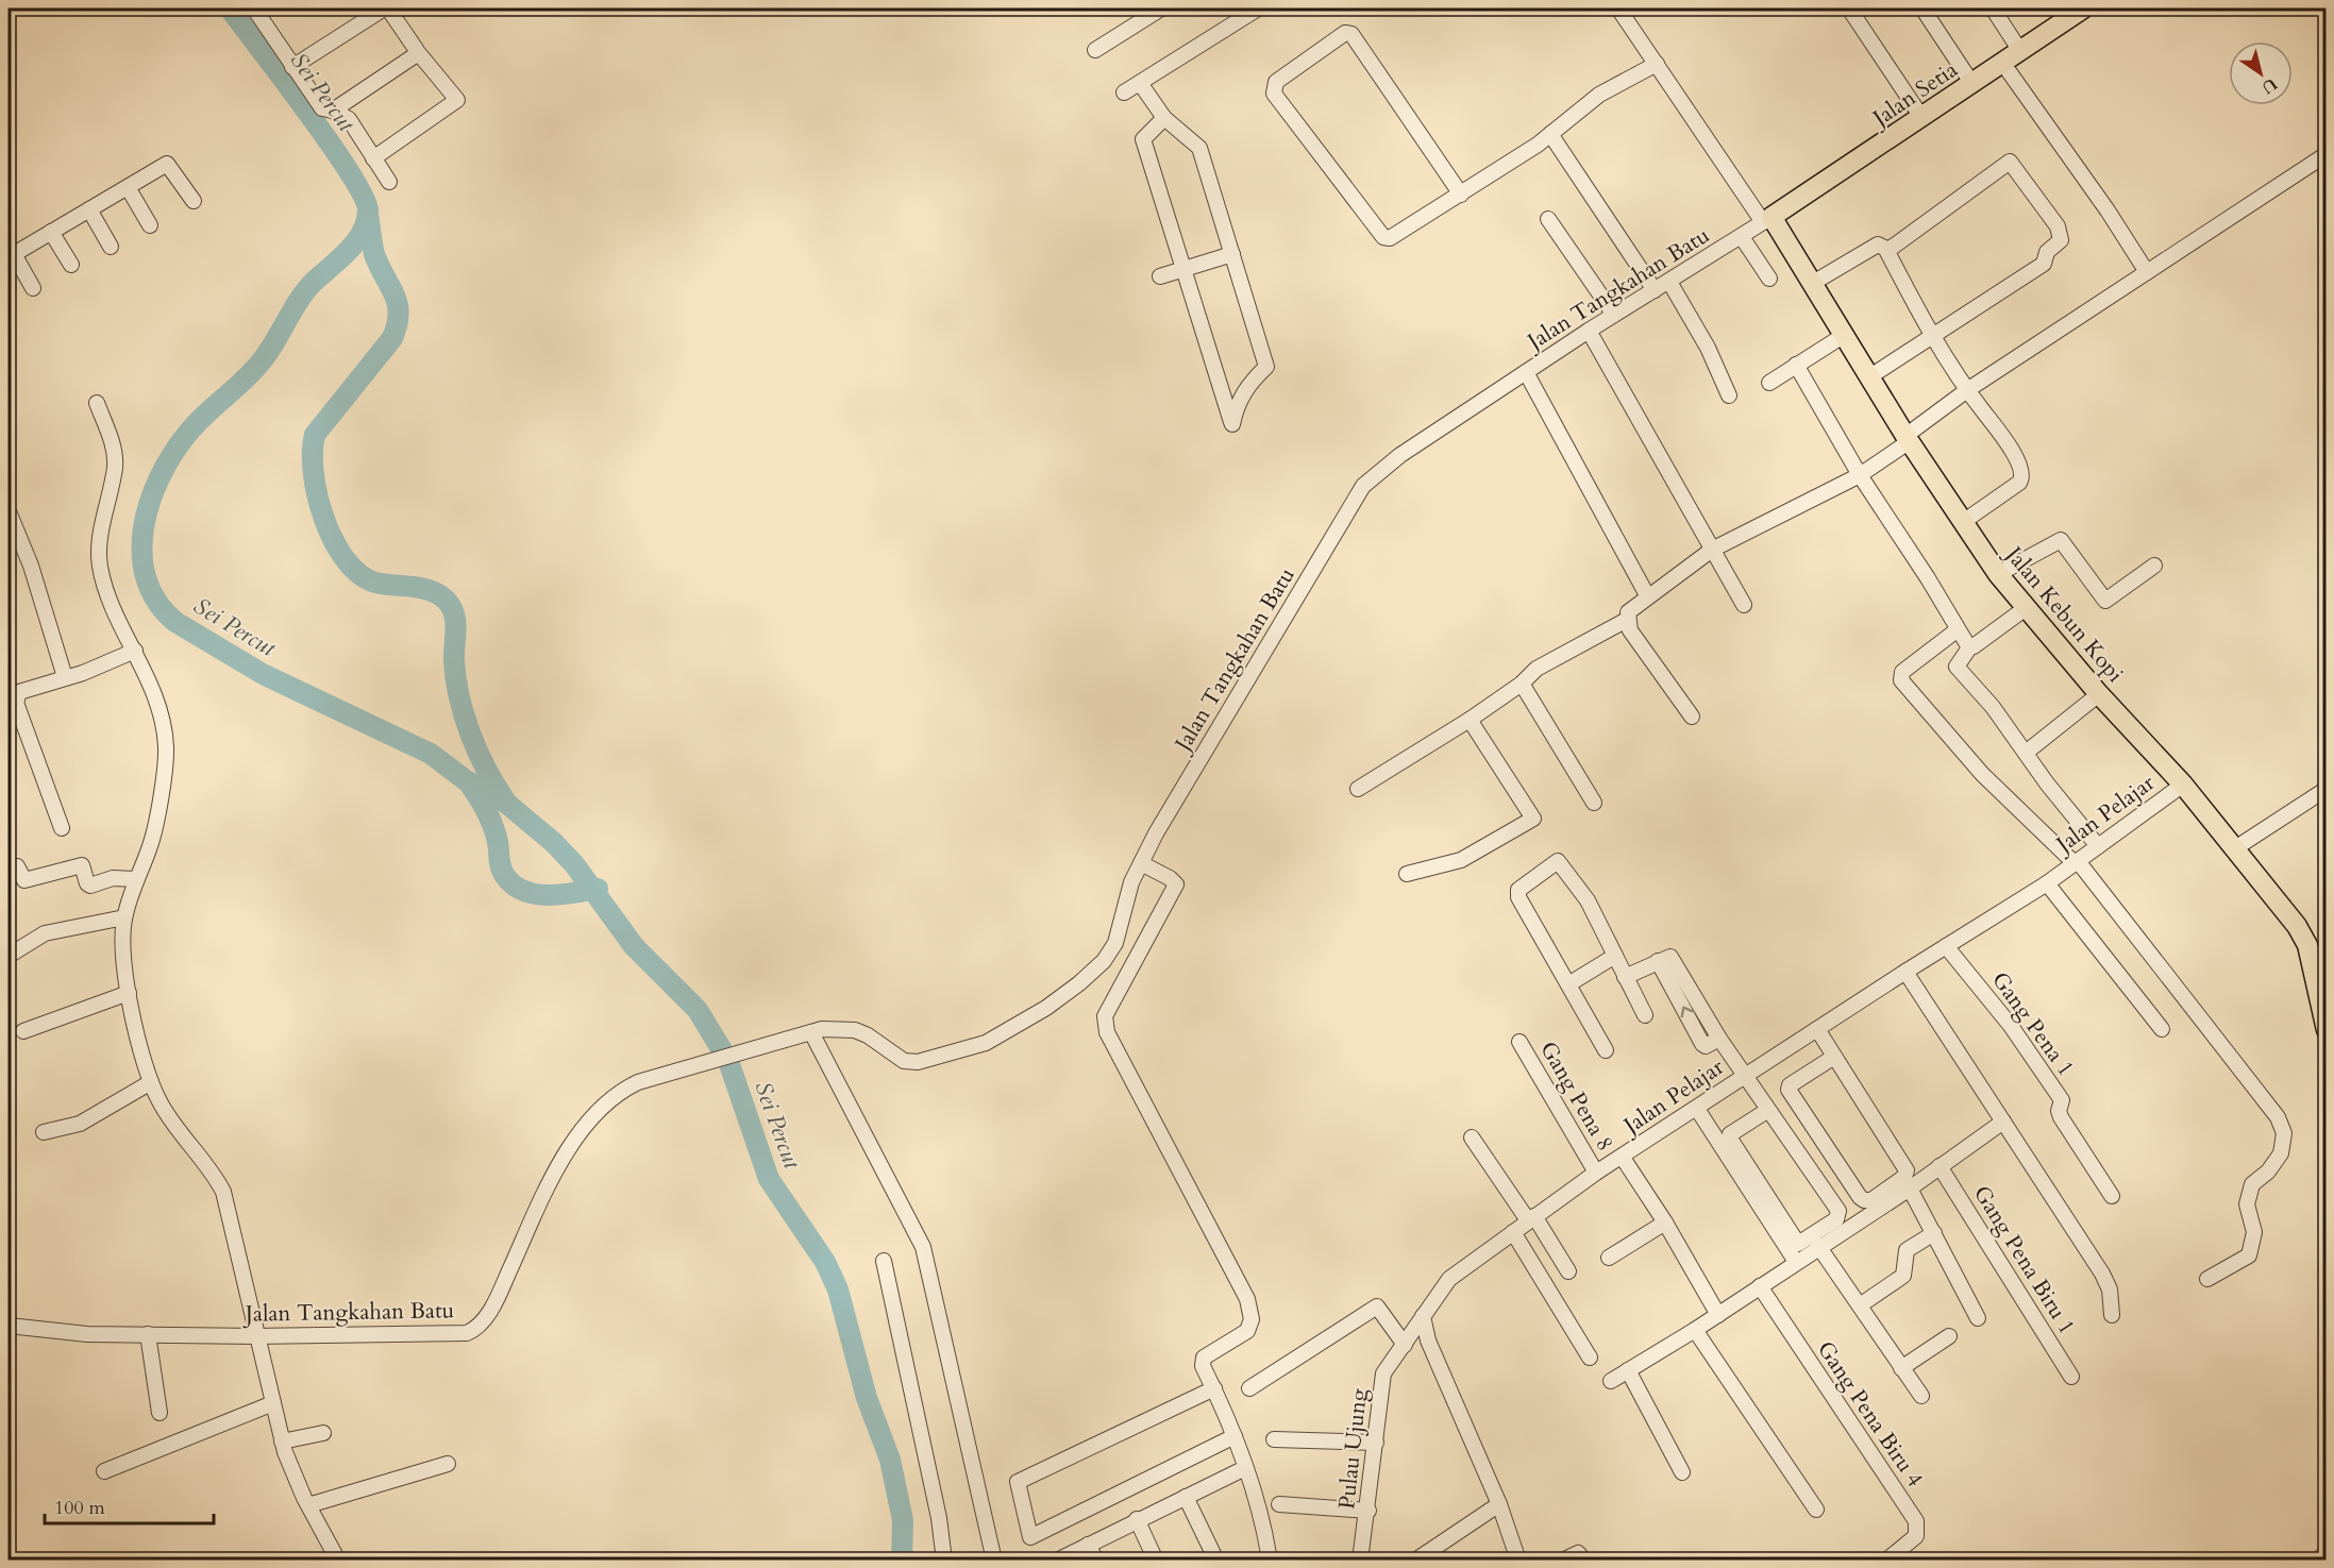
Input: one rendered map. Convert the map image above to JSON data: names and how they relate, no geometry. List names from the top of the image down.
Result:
{
  "streets": {
    "main road": ["Jalan Setia", "Jalan Kebun Kopi"],
    "street": [
      "Jalan Tangkahan Batu",
      "Jalan Pelajar",
      "Gang Pena 1",
      "Gang Pena 8",
      "Gang Pena Biru 1",
      "Gang Pena Biru 4",
      "Pulau Ujung"
    ]
  },
  "crossings": [
    ["Jalan Setia", "Jalan Tangkahan Batu"],
    ["Jalan Setia", "Jalan Kebun Kopi"],
    ["Jalan Tangkahan Batu", "Jalan Kebun Kopi"],
    ["Jalan Kebun Kopi", "Jalan Pelajar"],
    ["Jalan Pelajar", "Gang Pena 1"],
    ["Jalan Pelajar", "Gang Pena 8"],
    ["Jalan Pelajar", "Pulau Ujung"]
  ],
  "water": ["Sei Percut"],
  "scale_bar": "100 m",
  "north": "bottom right"
}
